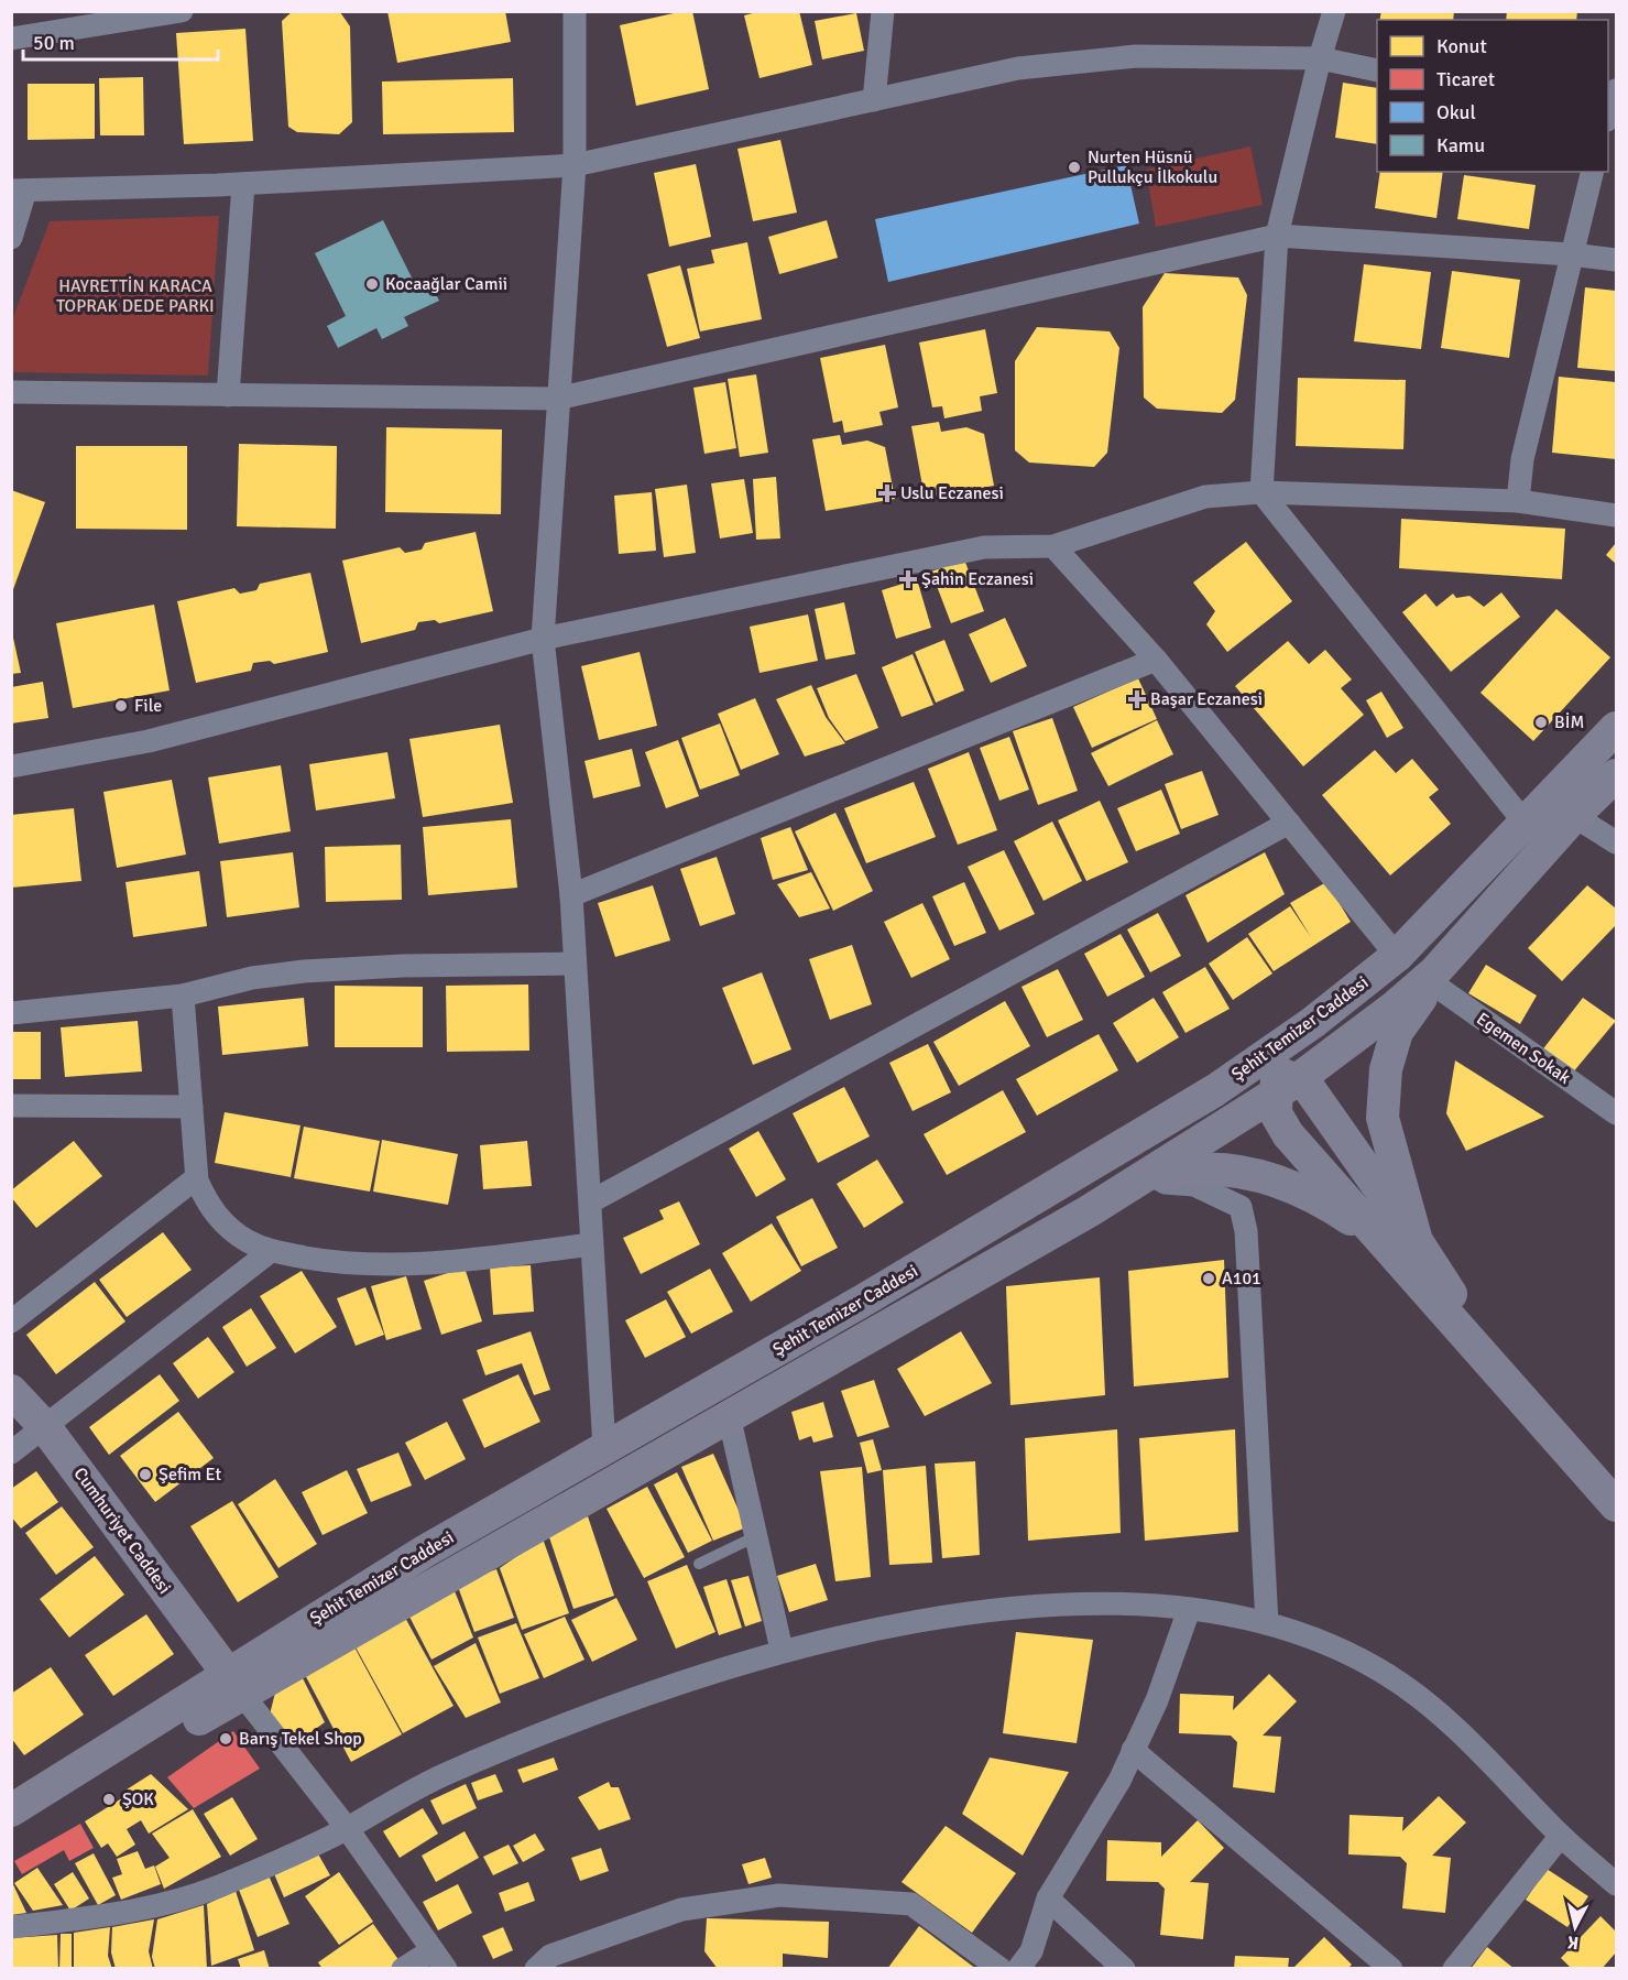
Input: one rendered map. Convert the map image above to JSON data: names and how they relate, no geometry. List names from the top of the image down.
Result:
{
  "streets": {
    "main road": ["Şehit Temizer Caddesi", "Cumhuriyet Caddesi"],
    "street": ["Egemen Sokak"]
  },
  "crossings": [
    ["Şehit Temizer Caddesi", "Egemen Sokak"],
    ["Şehit Temizer Caddesi", "Cumhuriyet Caddesi"]
  ],
  "parks": ["HAYRETTİN KARACA TOPRAK DEDE PARKI"],
  "places": {
    "other": [
      "Nurten Hüsnü Pullukçu İlkokulu",
      "Kocaağlar Camii",
      "File",
      "BİM",
      "A101",
      "Şefim Et",
      "Barış Tekel Shop",
      "ŞOK"
    ],
    "health": ["Uslu Eczanesi", "Şahin Eczanesi", "Başar Eczanesi"]
  },
  "legend": [
    "Konut",
    "Ticaret",
    "Okul",
    "Kamu"
  ],
  "scale_bar": "50 m",
  "north": "bottom"
}
